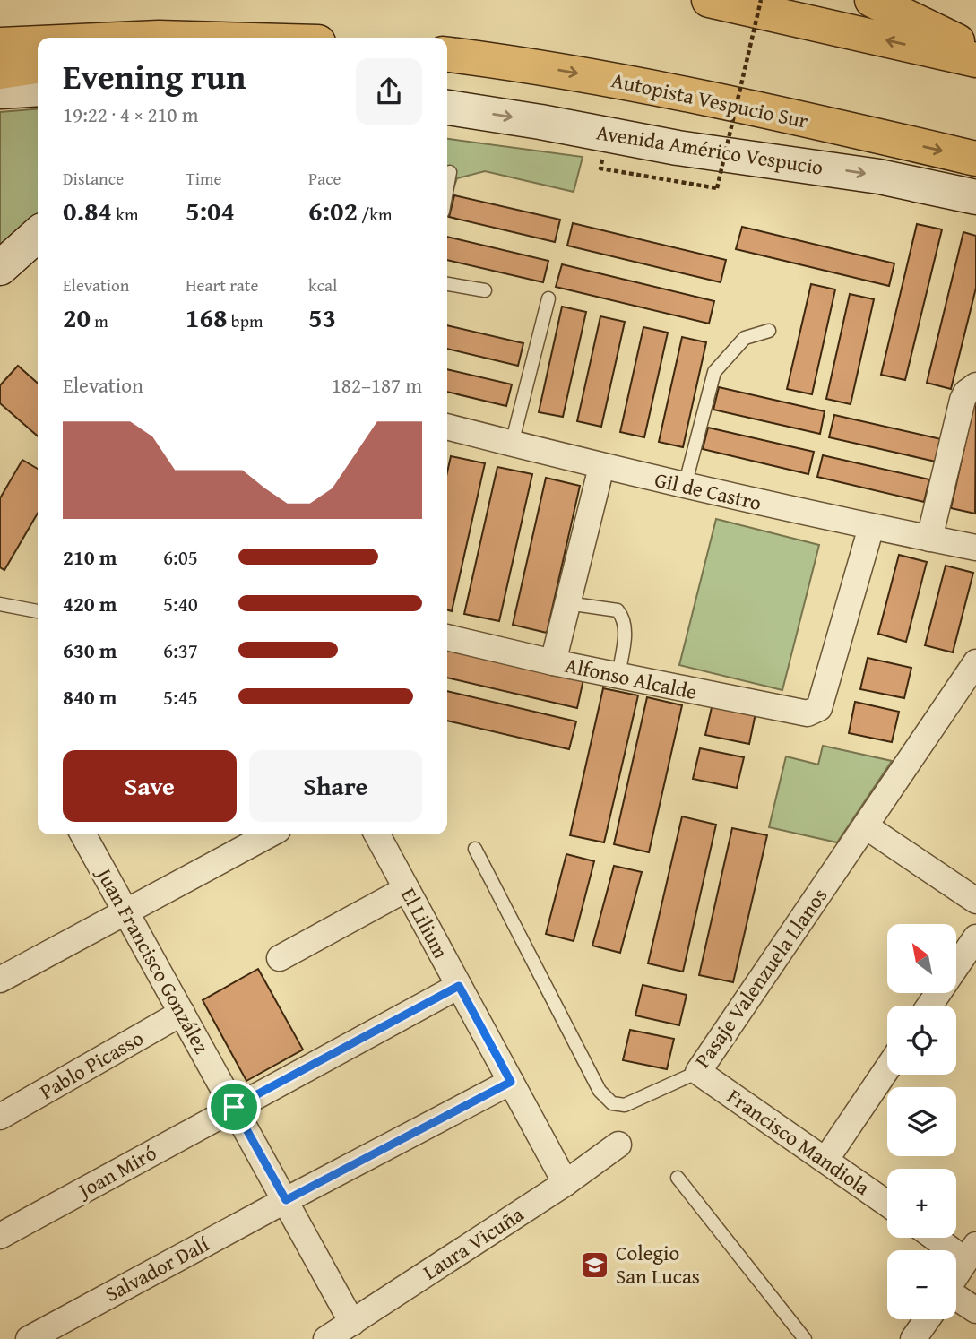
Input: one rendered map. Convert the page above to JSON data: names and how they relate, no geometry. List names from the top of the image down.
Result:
{
  "streets": {
    "highway": ["Autopista Vespucio Sur"],
    "main road": ["Avenida Américo Vespucio"],
    "street": [
      "Gil de Castro",
      "Alfonso Alcalde",
      "El Lilium",
      "Juan Francisco González",
      "Pasaje Valenzuela Llanos",
      "Pablo Picasso",
      "Francisco Mandiola",
      "Joan Miró",
      "Laura Vicuña",
      "Salvador Dalí"
    ]
  },
  "crossings": [
    ["Gil de Castro", "Alfonso Alcalde"],
    ["El Lilium", "Joan Miró"],
    ["El Lilium", "Laura Vicuña"],
    ["El Lilium", "Salvador Dalí"],
    ["Juan Francisco González", "Pablo Picasso"],
    ["Juan Francisco González", "Joan Miró"],
    ["Juan Francisco González", "Laura Vicuña"],
    ["Juan Francisco González", "Salvador Dalí"],
    ["Pasaje Valenzuela Llanos", "Francisco Mandiola"]
  ],
  "one_way": ["Avenida Américo Vespucio"],
  "places": {
    "school or university": ["Colegio San Lucas"]
  },
  "north": "top left",
  "page": {
    "heading": ["Evening run", "19:22 · 4 × 210 m"],
    "stats": [
      ["Distance", "0.84 km"],
      ["Time", "5:04"],
      ["Pace", "6:02 /km"],
      ["Elevation", "20 m"],
      ["Heart rate", "168 bpm"],
      ["kcal", "53"]
    ],
    "chart": ["Elevation", "182–187 m"],
    "list": [
      {
        "name": "210 m",
        "note": "6:05"
      },
      {
        "name": "420 m",
        "note": "5:40"
      },
      {
        "name": "630 m",
        "note": "6:37"
      },
      {
        "name": "840 m",
        "note": "5:45"
      }
    ],
    "buttons": ["Save", "Share"],
    "map_buttons": ["+", "−"]
  }
}
